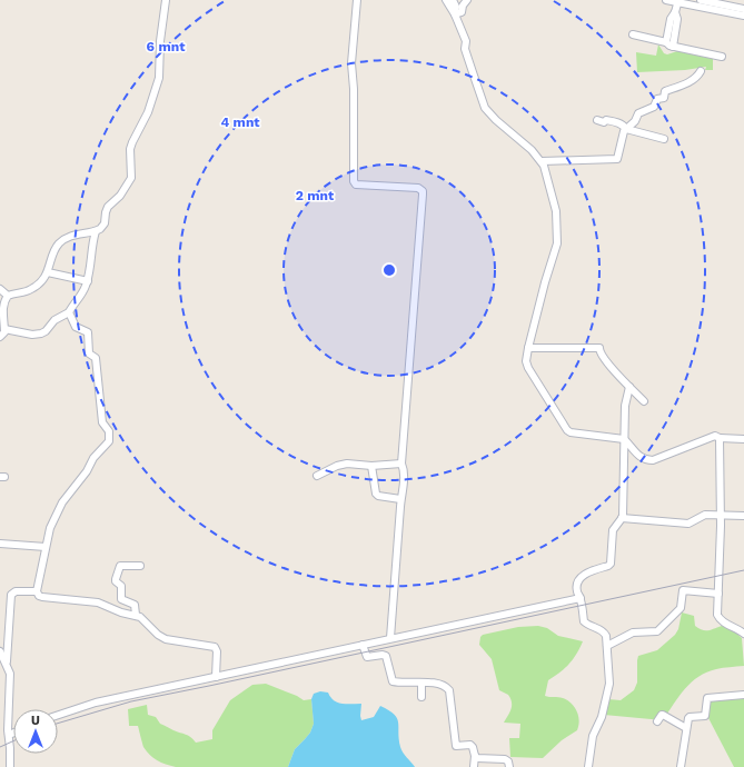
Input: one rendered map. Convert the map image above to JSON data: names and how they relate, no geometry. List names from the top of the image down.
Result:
{
  "north": "top",
  "rings": ["6 mnt", "4 mnt", "2 mnt"]
}
